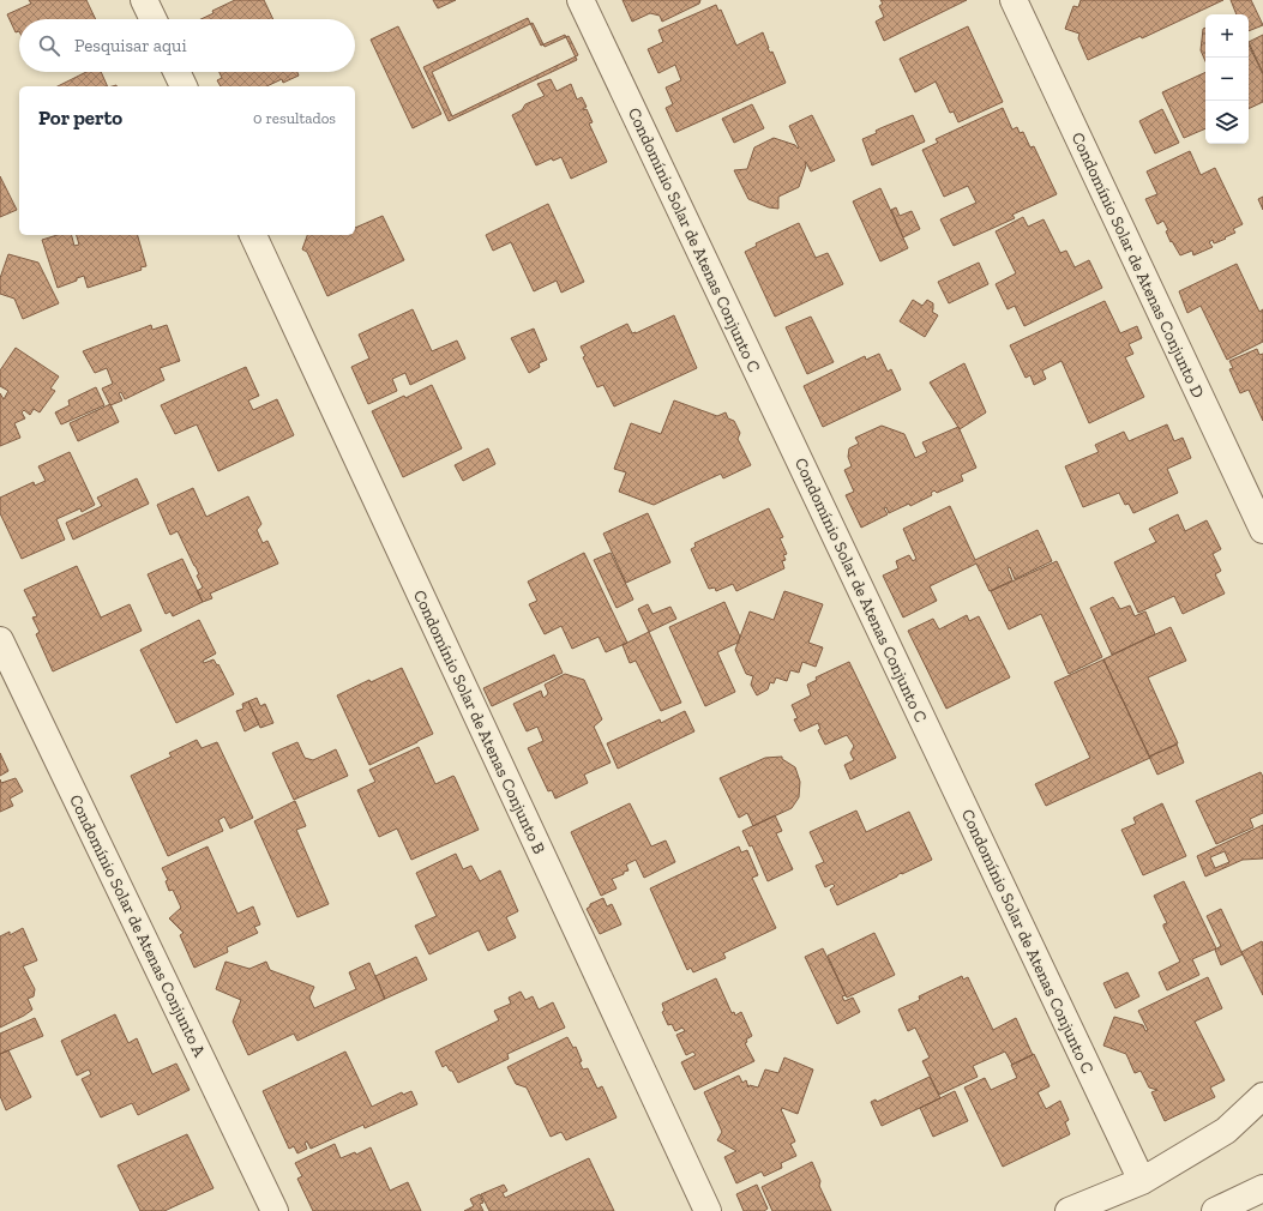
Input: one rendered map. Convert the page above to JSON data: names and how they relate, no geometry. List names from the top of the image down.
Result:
{
  "streets": {
    "street": [
      "Condomínio Solar de Atenas Conjunto C",
      "Condomínio Solar de Atenas Conjunto D",
      "Condomínio Solar de Atenas Conjunto B",
      "Condomínio Solar de Atenas Conjunto A"
    ]
  },
  "page": {
    "map_buttons": ["+", "−"],
    "search": "Pesquisar aqui",
    "heading": ["Por perto", "0 resultados"]
  }
}
